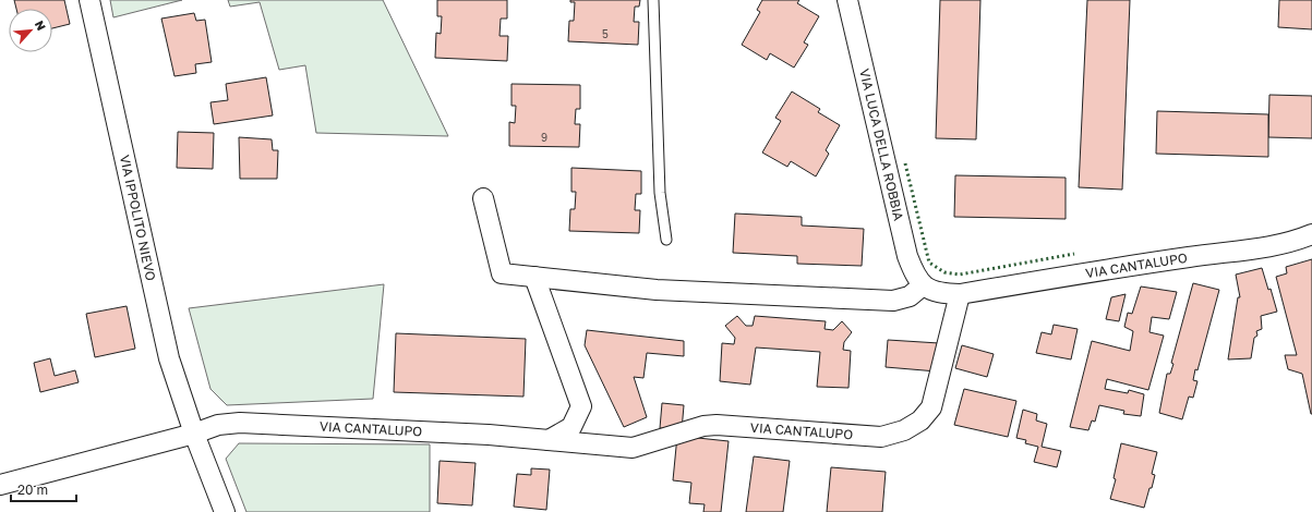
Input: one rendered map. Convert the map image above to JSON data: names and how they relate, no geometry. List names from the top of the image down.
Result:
{
  "streets": {
    "street": ["VIA LUCA DELLA ROBBIA", "VIA IPPOLITO NIEVO", "VIA CANTALUPO"]
  },
  "crossings": [
    ["VIA LUCA DELLA ROBBIA", "VIA CANTALUPO"],
    ["VIA IPPOLITO NIEVO", "VIA CANTALUPO"]
  ],
  "house_numbers": ["5", "9"],
  "scale_bar": "20 m",
  "north": "top right"
}
